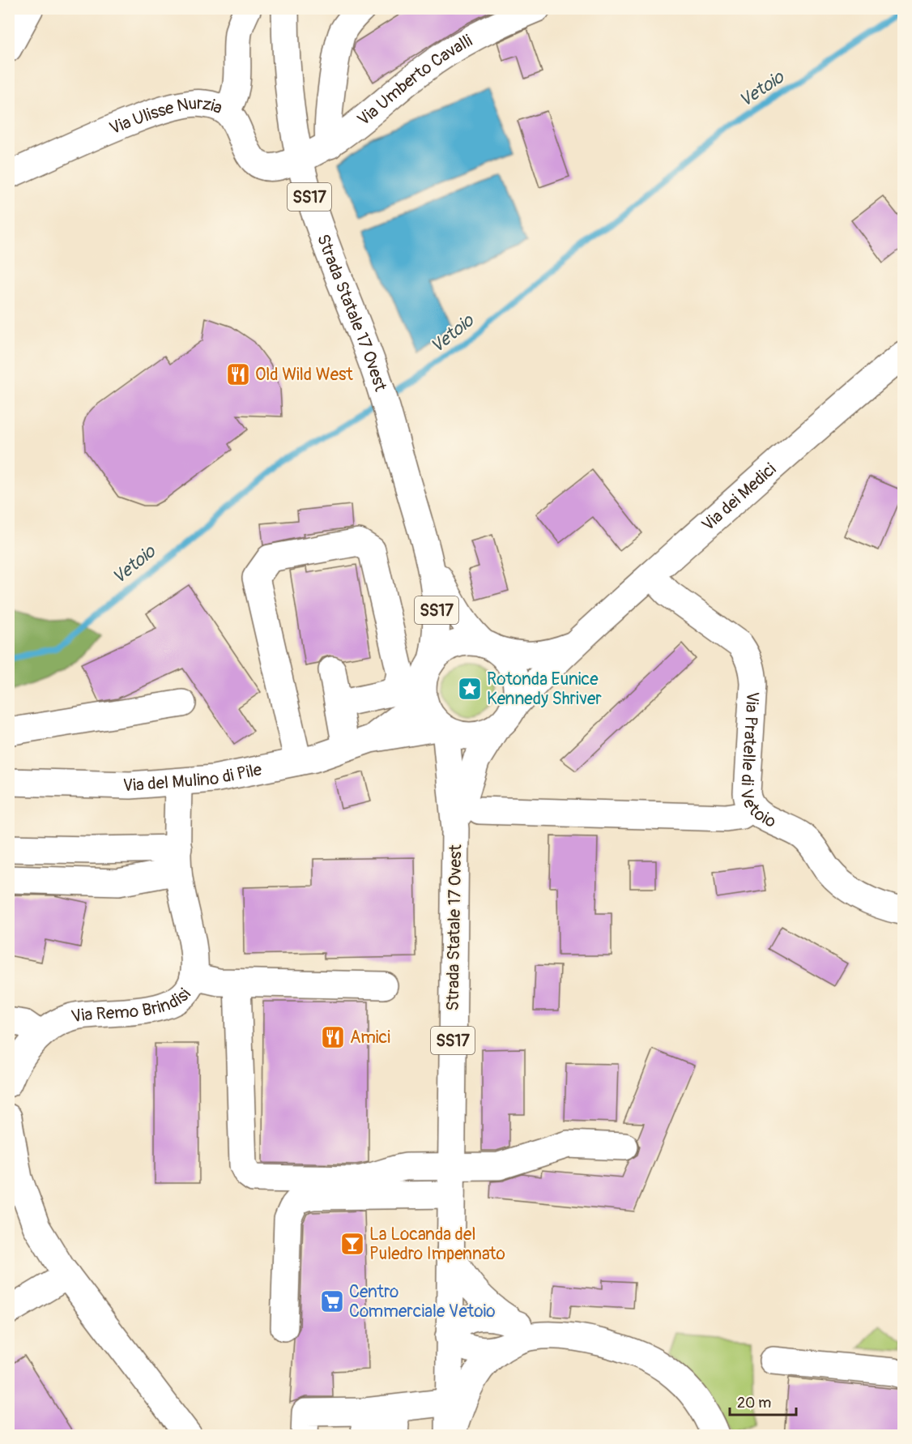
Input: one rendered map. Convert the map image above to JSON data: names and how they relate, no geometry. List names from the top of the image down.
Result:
{
  "streets": {
    "street": [
      "Via Umberto Cavalli",
      "Via Ulisse Nurzia",
      "SS17",
      "Strada Statale 17 Ovest",
      "Via dei Medici",
      "Via Pratelle di Vetoio",
      "Via del Mulino di Pile",
      "Via Remo Brindisi"
    ]
  },
  "crossings": [
    ["Via Umberto Cavalli", "Via Ulisse Nurzia"],
    ["Via Umberto Cavalli", "Strada Statale 17 Ovest"],
    ["Via Ulisse Nurzia", "Strada Statale 17 Ovest"],
    ["SS17", "Strada Statale 17 Ovest"],
    ["SS17", "Via dei Medici"],
    ["SS17", "Via del Mulino di Pile"],
    ["Strada Statale 17 Ovest", "Via dei Medici"],
    ["Strada Statale 17 Ovest", "Via del Mulino di Pile"],
    ["Via dei Medici", "Via Pratelle di Vetoio"],
    ["Via dei Medici", "Via del Mulino di Pile"],
    ["Via del Mulino di Pile", "Via Remo Brindisi"]
  ],
  "water": ["Vetoio"],
  "places": {
    "restaurant": ["Old Wild West", "Amici"],
    "place": ["Rotonda Eunice Kennedy Shriver"],
    "bar": ["La Locanda del Puledro Impennato"],
    "supermarket": ["Centro Commerciale Vetoio"]
  },
  "scale_bar": "20 m"
}
